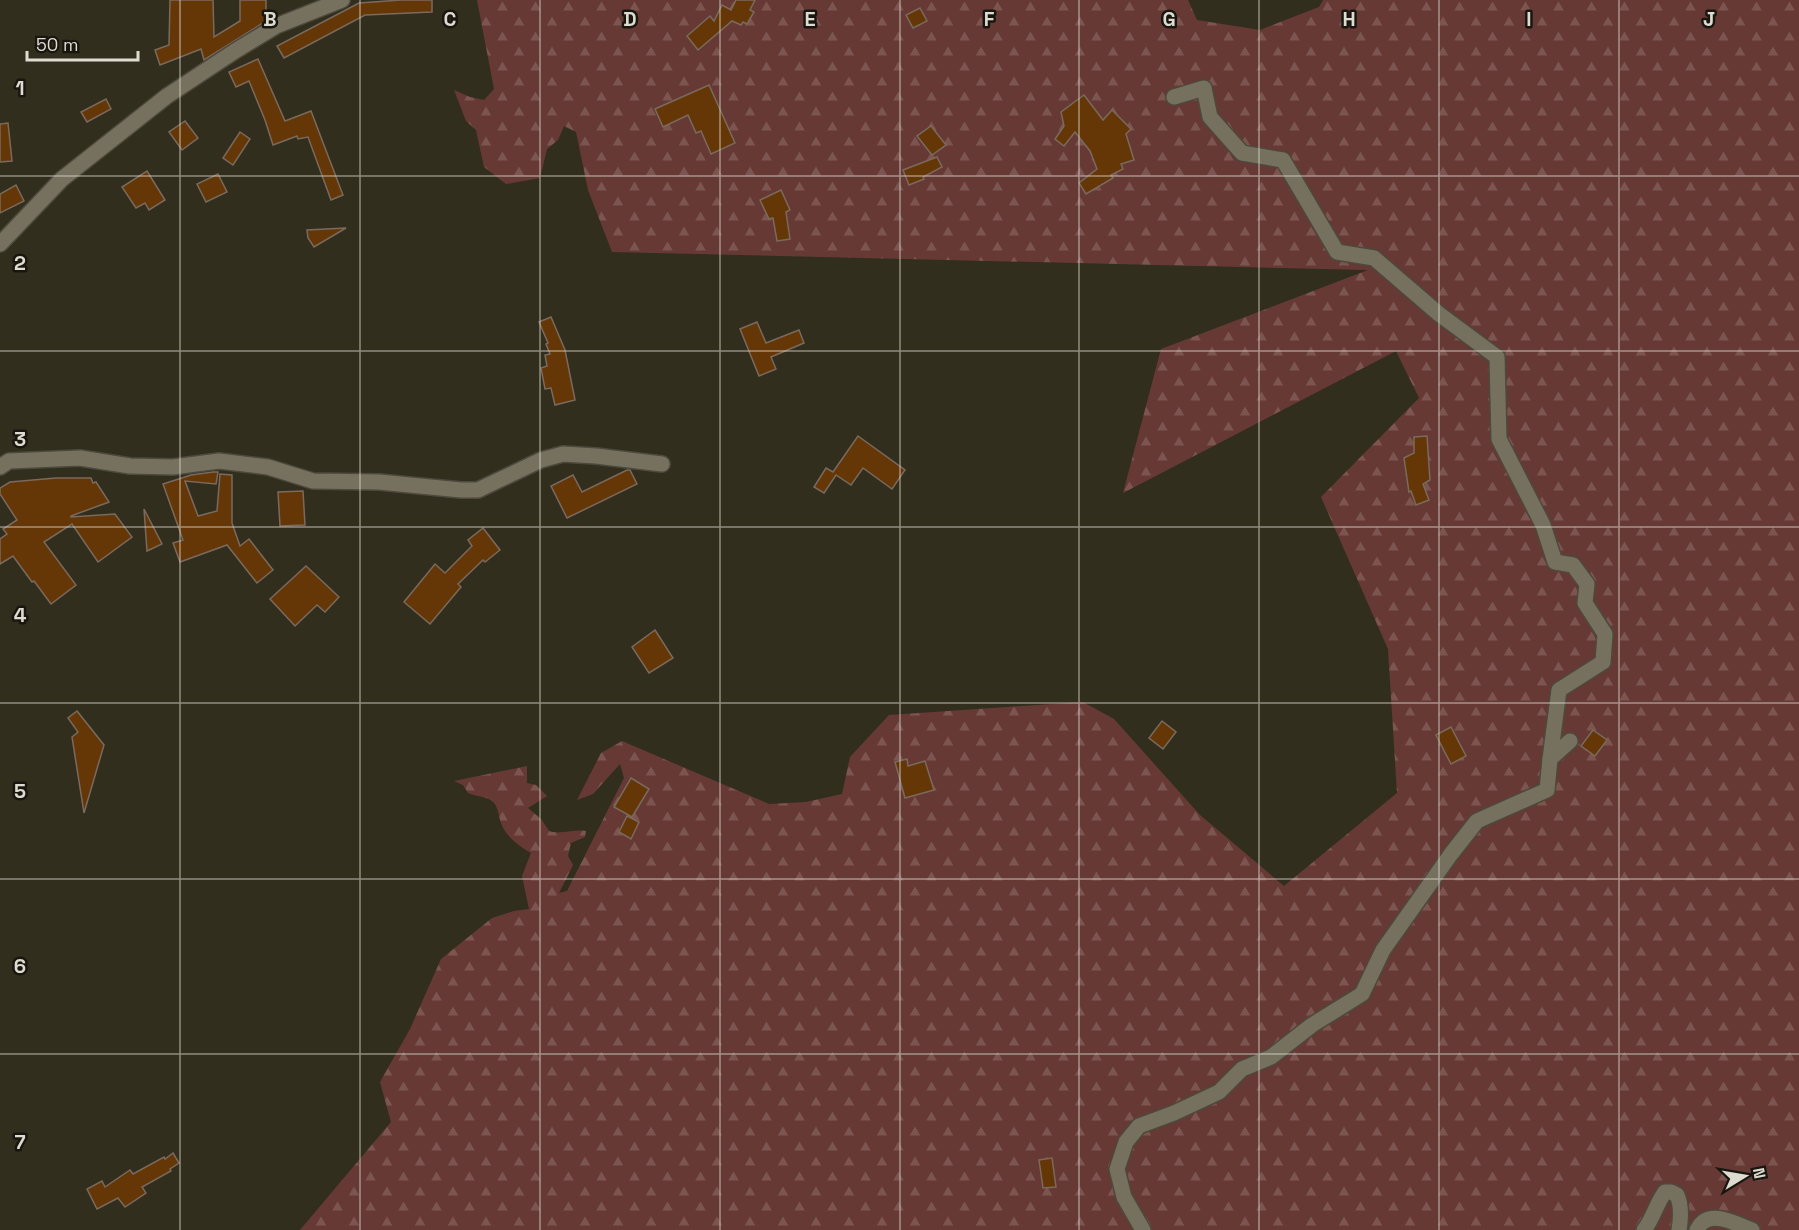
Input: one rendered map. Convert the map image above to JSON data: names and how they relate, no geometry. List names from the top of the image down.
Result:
{
  "scale_bar": "50 m",
  "north": "right",
  "grid": {
    "columns": [
      "B",
      "C",
      "D",
      "E",
      "F",
      "G",
      "H",
      "I",
      "J"
    ],
    "rows": [
      "1",
      "2",
      "3",
      "4",
      "5",
      "6",
      "7"
    ]
  }
}
